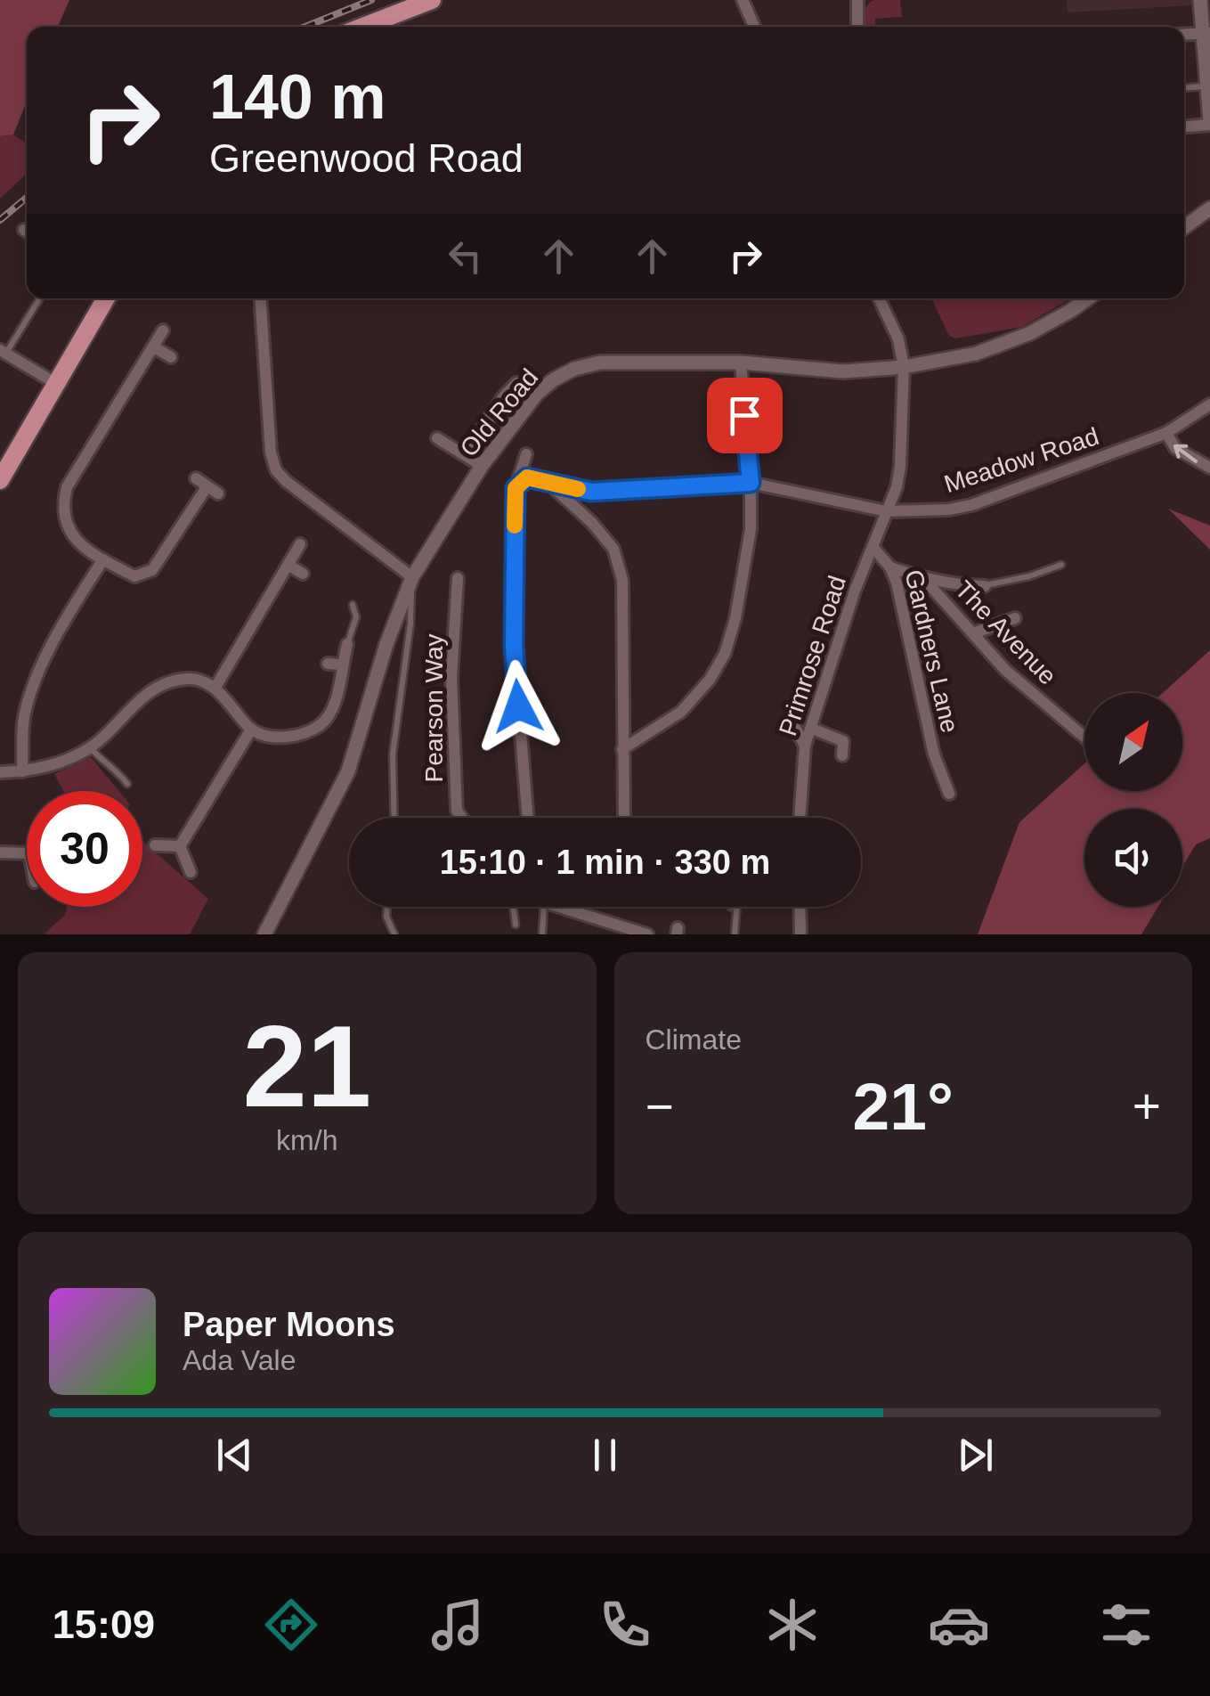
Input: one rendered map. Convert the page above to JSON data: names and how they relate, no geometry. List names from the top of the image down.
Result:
{
  "streets": {
    "street": [
      "Old Road",
      "Meadow Road",
      "The Avenue",
      "Gardners Lane",
      "Primrose Road",
      "Pearson Way"
    ]
  },
  "crossings": [
    ["Gardners Lane", "Primrose Road"]
  ],
  "north": "top right",
  "page": {
    "turn": ["140 m", "Greenwood Road"],
    "limit": "30",
    "trip": "15:10 · 1 min · 330 m",
    "tile": [
      ["21", "km/h"],
      "Climate"
    ],
    "heat": ["−", "21°", "+"],
    "song": ["Paper Moons", "Ada Vale"],
    "tabs": "15:09"
  }
}
